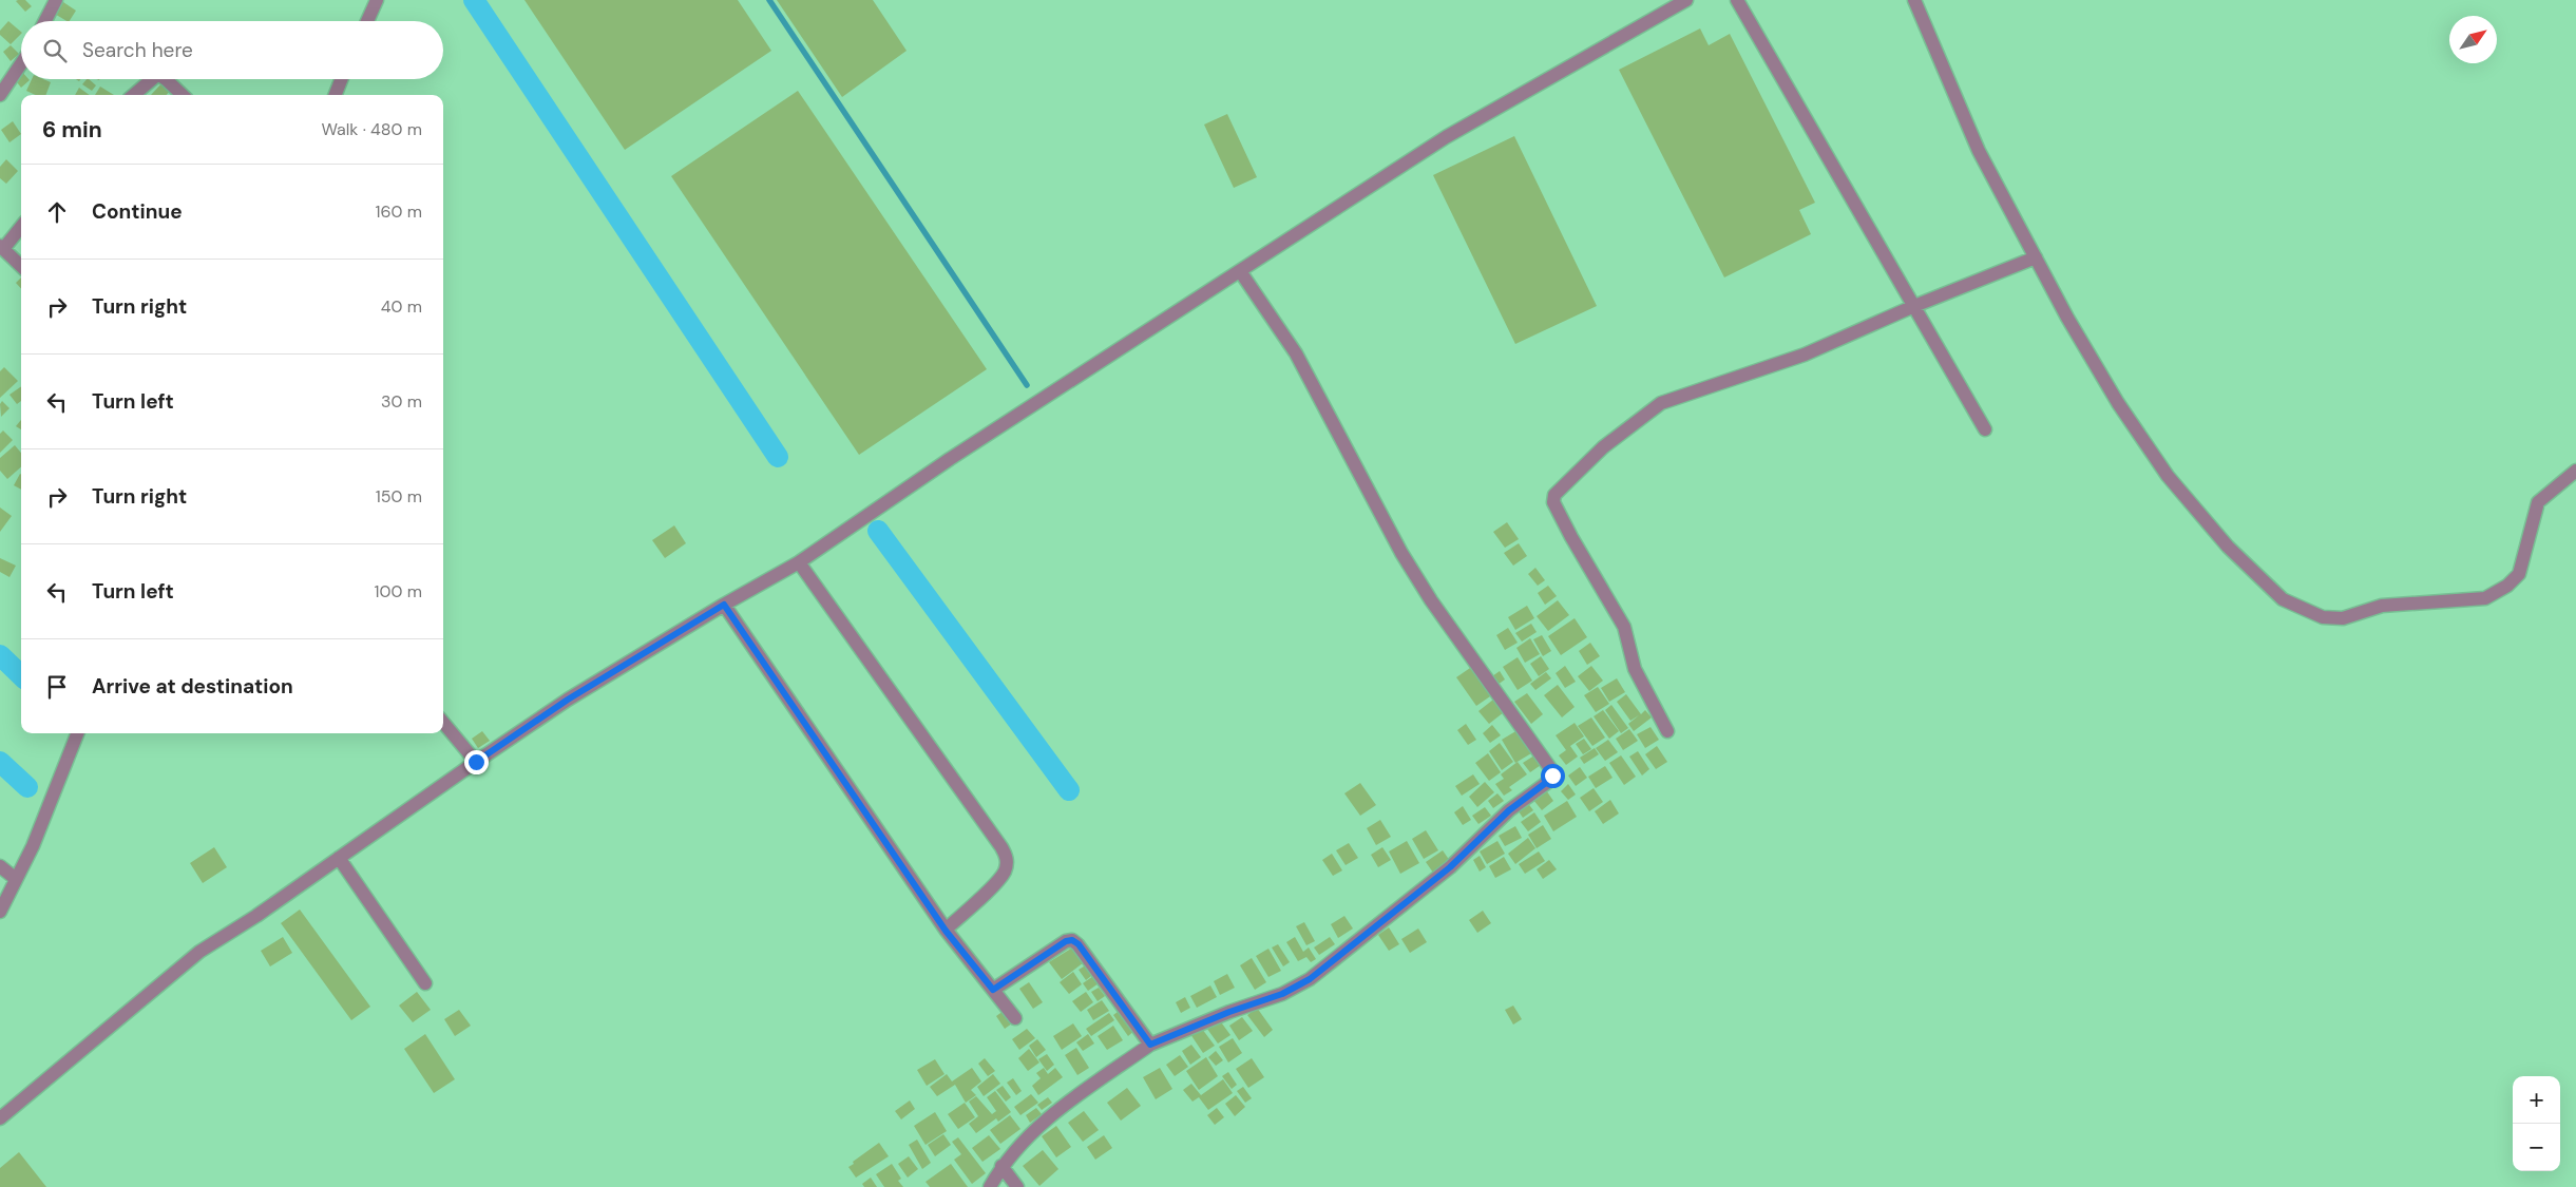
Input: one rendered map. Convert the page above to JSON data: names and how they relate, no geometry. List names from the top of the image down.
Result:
{
  "north": "top right",
  "page": {
    "search": "Search here",
    "heading": ["6 min", "Walk · 480 m"],
    "list": [
      ["Continue", "160 m"],
      ["Turn right", "40 m"],
      ["Turn left", "30 m"],
      ["Turn right", "150 m"],
      ["Turn left", "100 m"],
      "Arrive at destination"
    ],
    "map_buttons": ["+", "−"]
  }
}
